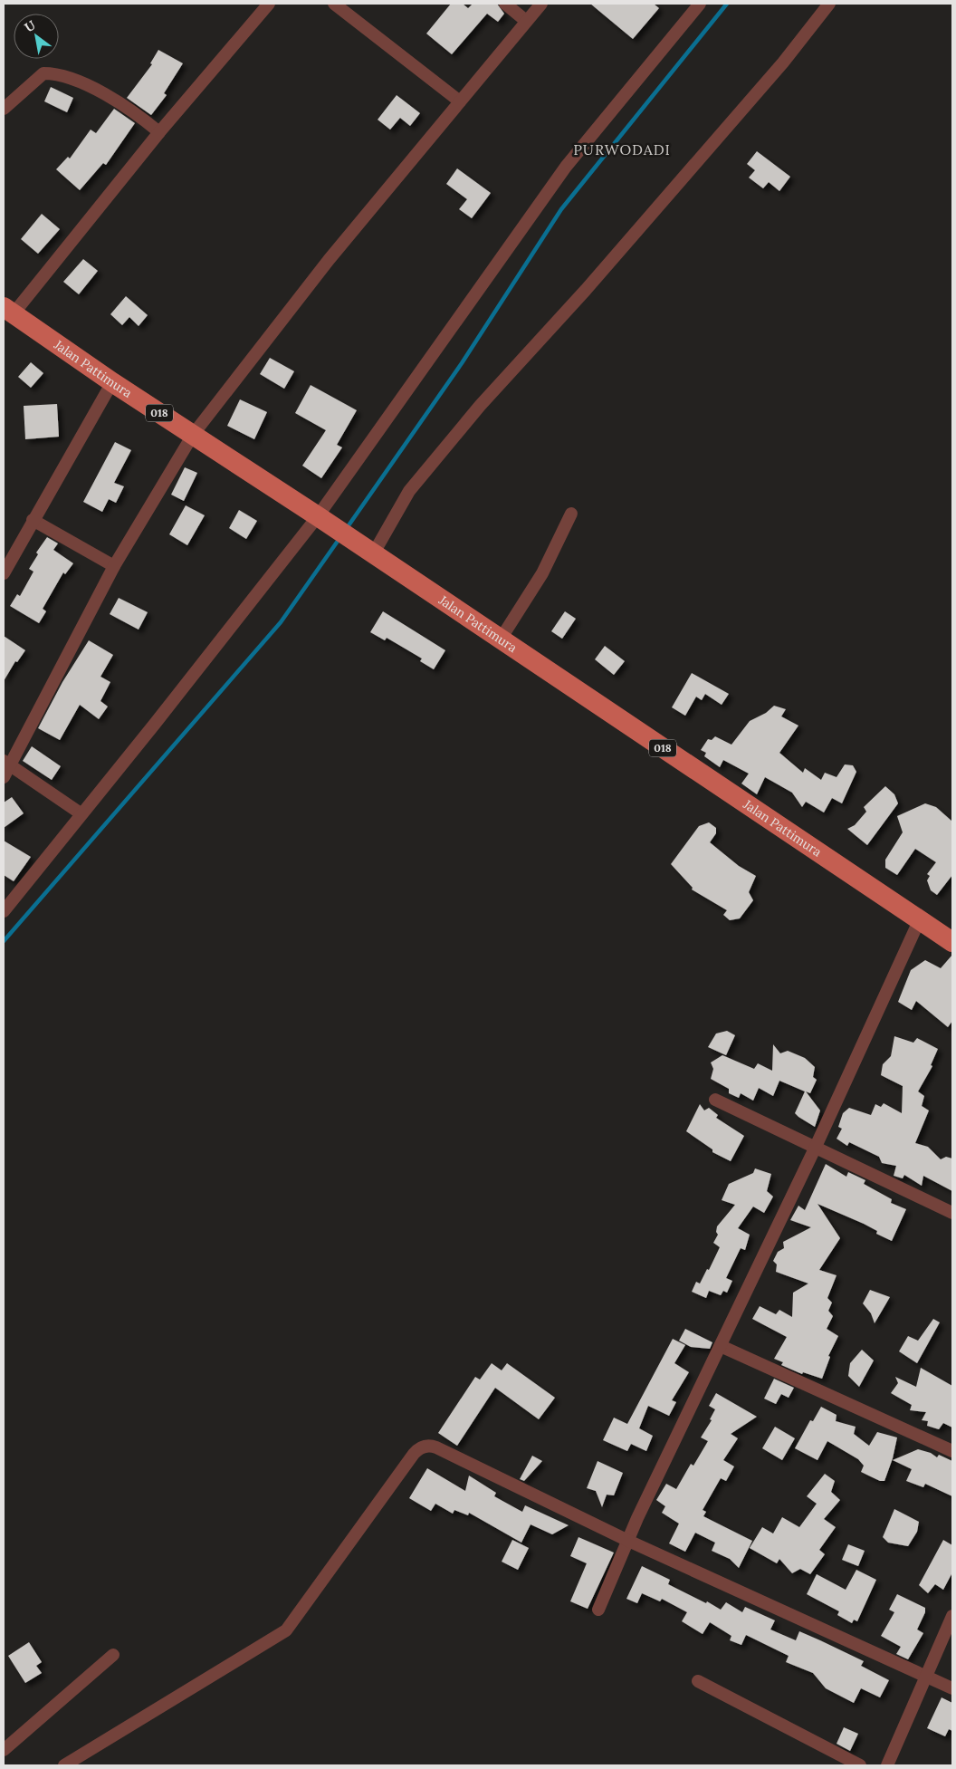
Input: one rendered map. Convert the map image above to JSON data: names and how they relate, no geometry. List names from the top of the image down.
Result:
{
  "streets": {
    "main road": ["Jalan Pattimura", "018"]
  },
  "districts": ["PURWODADI"],
  "north": "top left"
}
